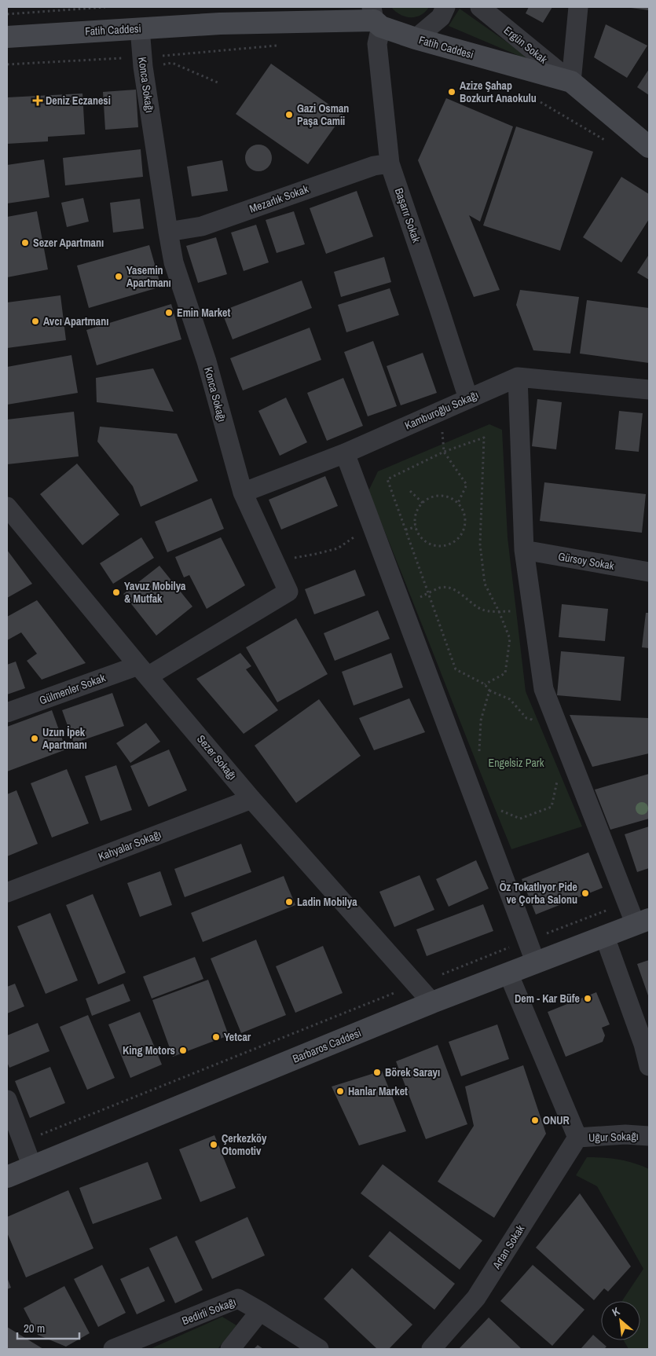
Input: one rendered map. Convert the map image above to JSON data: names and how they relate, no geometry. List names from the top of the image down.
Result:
{
  "streets": {
    "street": [
      "Fatih Caddesi",
      "Ergün Sokak",
      "Konca Sokağı",
      "Mezarlık Sokak",
      "Başarır Sokak",
      "Kamburoğlu Sokağı",
      "Gürsoy Sokak",
      "Gülmenler Sokak",
      "Sezer Sokağı",
      "Kahyalar Sokağı",
      "Barbaros Caddesi",
      "Uğur Sokağı",
      "Artan Sokak",
      "Bedirli Sokağı"
    ]
  },
  "crossings": [
    ["Fatih Caddesi", "Ergün Sokak"],
    ["Fatih Caddesi", "Konca Sokağı"],
    ["Fatih Caddesi", "Başarır Sokak"],
    ["Konca Sokağı", "Mezarlık Sokak"],
    ["Konca Sokağı", "Kamburoğlu Sokağı"],
    ["Konca Sokağı", "Gülmenler Sokak"],
    ["Konca Sokağı", "Sezer Sokağı"],
    ["Mezarlık Sokak", "Başarır Sokak"],
    ["Başarır Sokak", "Kamburoğlu Sokağı"],
    ["Gülmenler Sokak", "Sezer Sokağı"],
    ["Sezer Sokağı", "Kahyalar Sokağı"],
    ["Sezer Sokağı", "Barbaros Caddesi"],
    ["Uğur Sokağı", "Artan Sokak"]
  ],
  "parks": ["Engelsiz Park"],
  "places": {
    "other": [
      "Azize Şahap Bozkurt Anaokulu",
      "Gazi Osman Paşa Camii",
      "Sezer Apartmanı",
      "Yasemin Apartmanı",
      "Emin Market",
      "Avcı Apartmanı",
      "Yavuz Mobilya & Mutfak",
      "Uzun İpek Apartmanı",
      "Öz Tokatlıyor Pide ve Çorba Salonu",
      "Ladin Mobilya",
      "Dem - Kar Büfe",
      "Yetcar",
      "King Motors",
      "Börek Sarayı",
      "Hanlar Market",
      "ONUR",
      "Çerkezköy Otomotiv"
    ],
    "health": ["Deniz Eczanesi"]
  },
  "scale_bar": "20 m",
  "north": "top left"
}
